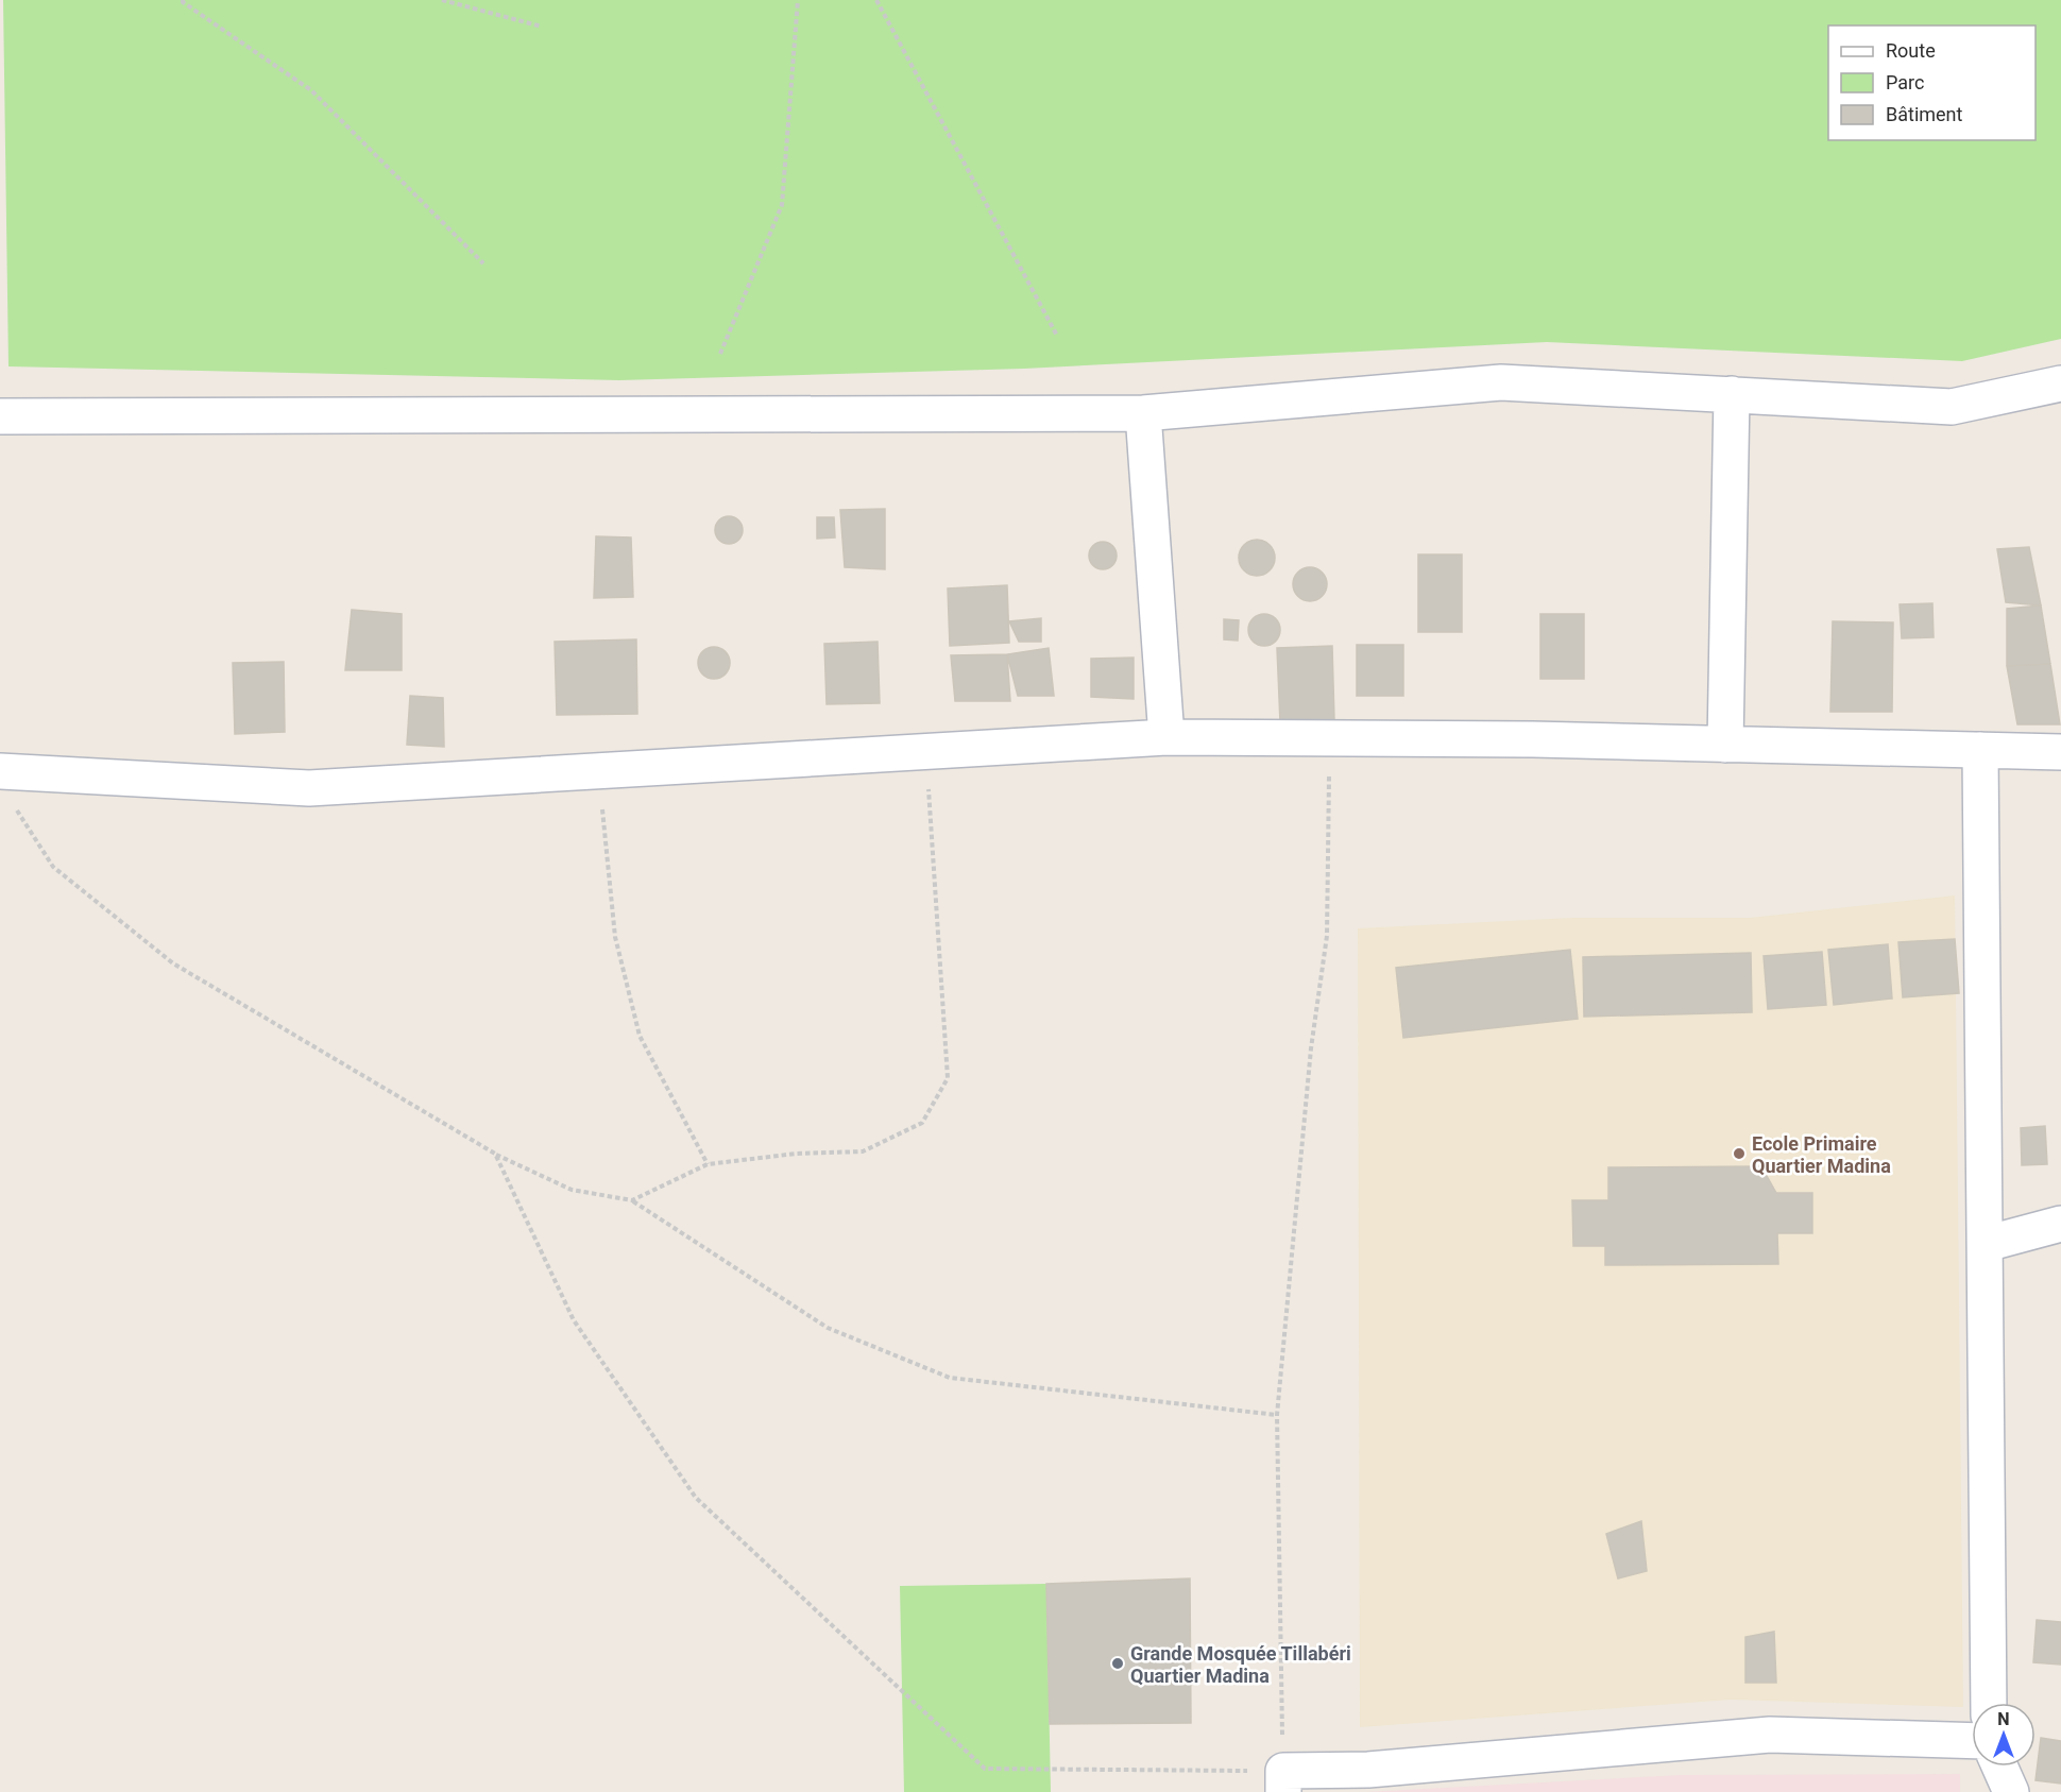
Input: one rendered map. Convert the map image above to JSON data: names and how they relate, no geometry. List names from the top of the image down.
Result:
{
  "places": ["Ecole Primaire Quartier Madina", "Grande Mosquée Tillabéri Quartier Madina"],
  "legend": ["Route", "Parc", "Bâtiment"],
  "north": "top"
}
